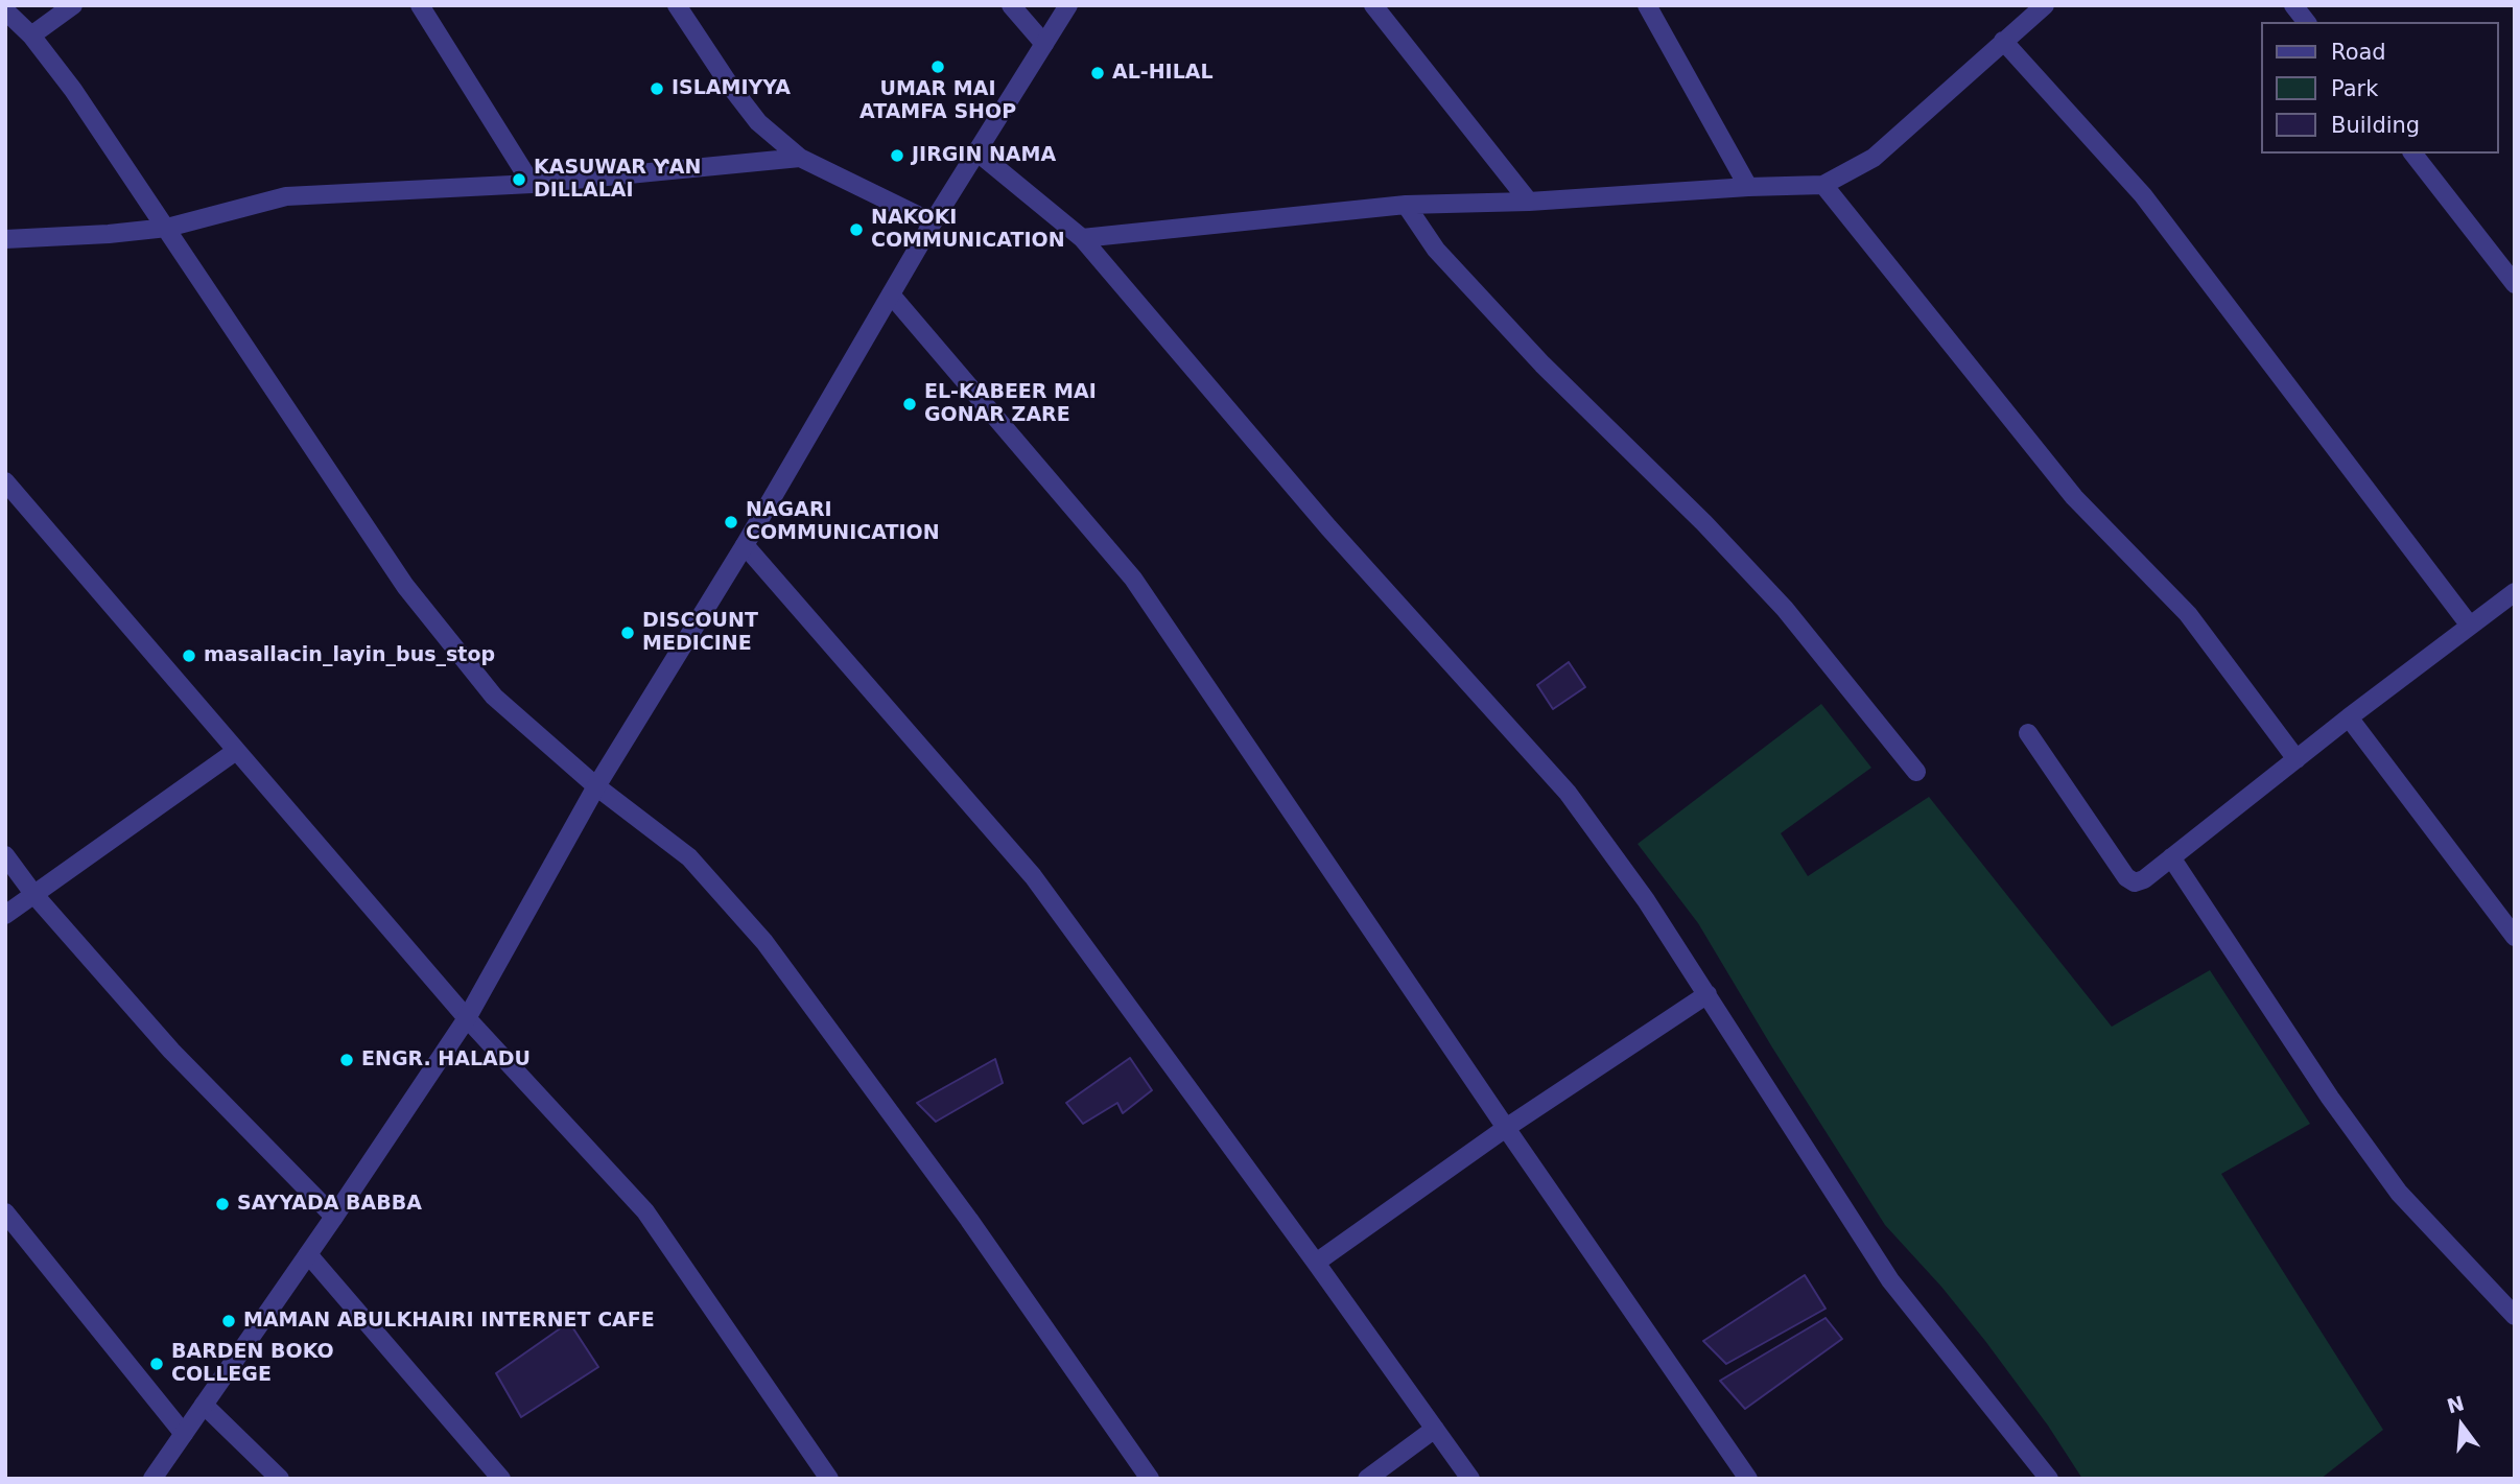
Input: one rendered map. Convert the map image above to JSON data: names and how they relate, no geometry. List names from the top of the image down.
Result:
{
  "places": [
    "UMAR MAI ATAMFA SHOP",
    "AL-HILAL",
    "ISLAMIYYA",
    "JIRGIN NAMA",
    "KASUWAR ƳAN DILLALAI",
    "NAKOKI COMMUNICATION",
    "EL-KABEER MAI GONAR ZARE",
    "NAGARI COMMUNICATION",
    "DISCOUNT MEDICINE",
    "masallacin_layin_bus_stop",
    "ENGR. HALADU",
    "SAYYADA BABBA",
    "MAMAN ABULKHAIRI INTERNET CAFE",
    "BARDEN BOKO COLLEGE"
  ],
  "legend": ["Road", "Park", "Building"],
  "north": "top"
}
